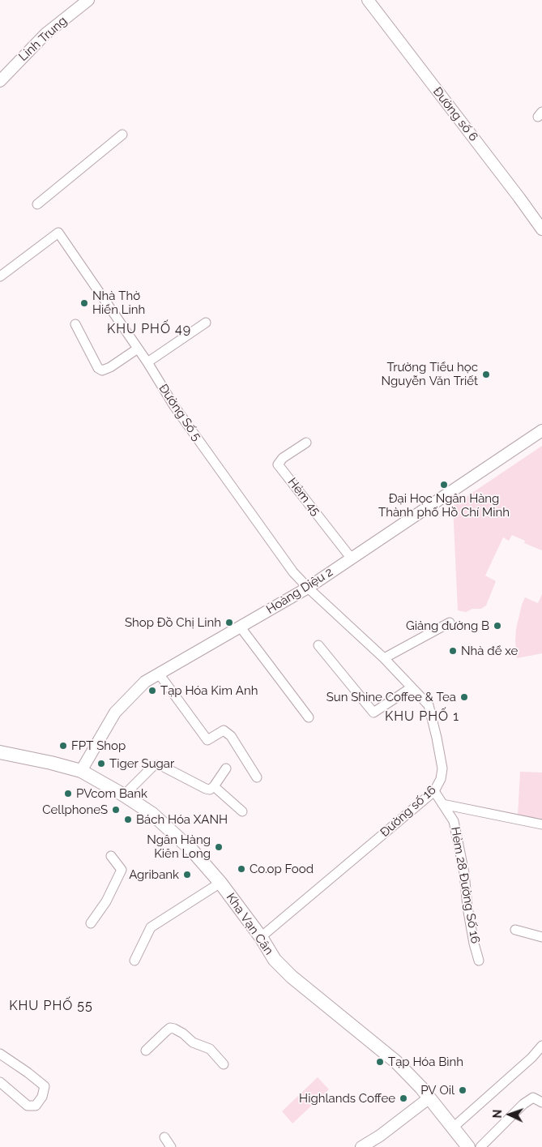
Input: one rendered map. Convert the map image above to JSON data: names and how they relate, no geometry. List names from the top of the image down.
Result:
{
  "streets": {
    "main road": ["Kha Vạn Cân"],
    "street": [
      "Linh Trung",
      "Đường số 6",
      "Đường Số 5",
      "Hẻm 45",
      "Hoàng Diệu 2",
      "Đường số 16",
      "Hẻm 28 Đường Số 16"
    ]
  },
  "crossings": [
    ["Đường Số 5", "Hoàng Diệu 2"],
    ["Đường Số 5", "Đường số 16"],
    ["Hẻm 45", "Hoàng Diệu 2"],
    ["Hoàng Diệu 2", "Đường số 16"],
    ["Hoàng Diệu 2", "Kha Vạn Cân"],
    ["Đường số 16", "Hẻm 28 Đường Số 16"],
    ["Đường số 16", "Kha Vạn Cân"]
  ],
  "districts": ["KHU PHỐ 49", "KHU PHỐ 1", "KHU PHỐ 55"],
  "places": [
    "Nhà Thờ Hiển Linh",
    "Trường Tiểu học Nguyễn Văn Triết",
    "Đại Học Ngân Hàng Thành phố Hồ Chí Minh",
    "Shop Đồ Chị Linh",
    "Giảng đường B",
    "Nhà để xe",
    "Tạp Hóa Kim Anh",
    "Sun Shine Coffee & Tea",
    "FPT Shop",
    "Tiger Sugar",
    "PVcom Bank",
    "CellphoneS",
    "Bách Hóa XANH",
    "Ngân Hàng Kiên Long",
    "Co.op Food",
    "Agribank",
    "Tạp Hóa Bình",
    "PV Oil",
    "Highlands Coffee"
  ],
  "north": "left"
}
